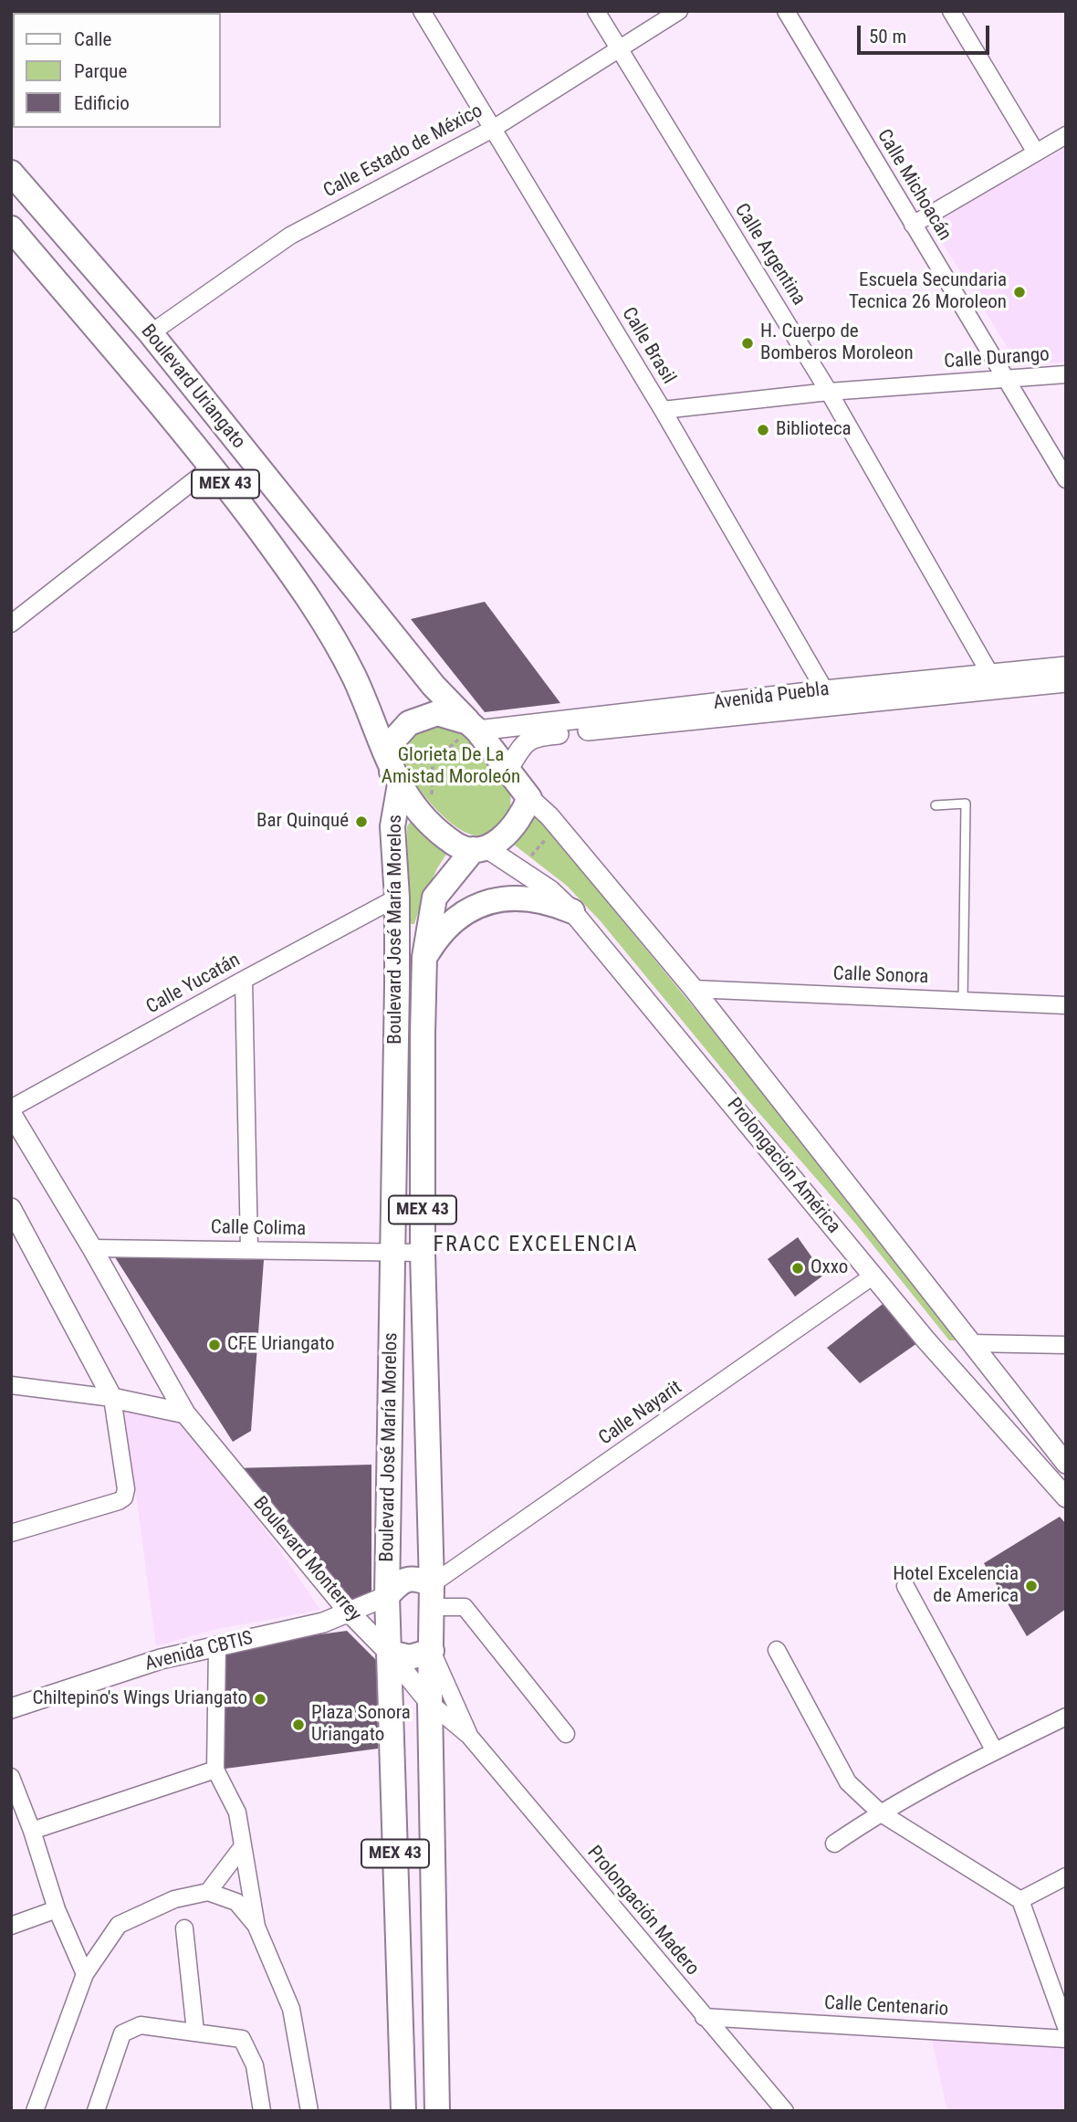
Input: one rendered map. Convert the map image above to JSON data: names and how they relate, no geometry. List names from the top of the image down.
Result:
{
  "streets": {
    "main road": ["Boulevard Uriangato", "MEX 43", "Boulevard José María Morelos"],
    "street": [
      "Calle Estado de México",
      "Calle Michoacán",
      "Calle Argentina",
      "Calle Brasil",
      "Calle Durango",
      "Avenida Puebla",
      "Calle Sonora",
      "Calle Yucatán",
      "Prolongación América",
      "Calle Colima",
      "Calle Nayarit",
      "Boulevard Monterrey",
      "Avenida CBTIS",
      "Prolongación Madero",
      "Calle Centenario"
    ]
  },
  "crossings": [
    ["Calle Estado de México", "Calle Argentina"],
    ["Calle Estado de México", "Calle Brasil"],
    ["Calle Estado de México", "Boulevard Uriangato"],
    ["Calle Michoacán", "Calle Durango"],
    ["Calle Argentina", "Calle Durango"],
    ["Calle Argentina", "Avenida Puebla"],
    ["Calle Brasil", "Calle Durango"],
    ["Calle Brasil", "Avenida Puebla"],
    ["Boulevard Uriangato", "MEX 43"],
    ["Boulevard Uriangato", "Avenida Puebla"],
    ["Boulevard Uriangato", "Boulevard José María Morelos"],
    ["Boulevard Uriangato", "Prolongación América"],
    ["MEX 43", "Avenida Puebla"],
    ["MEX 43", "Boulevard José María Morelos"],
    ["MEX 43", "Prolongación América"],
    ["Avenida Puebla", "Boulevard José María Morelos"],
    ["Avenida Puebla", "Prolongación América"],
    ["Boulevard José María Morelos", "Calle Yucatán"],
    ["Boulevard José María Morelos", "Prolongación América"],
    ["Boulevard José María Morelos", "Calle Colima"],
    ["Boulevard José María Morelos", "Calle Nayarit"],
    ["Boulevard José María Morelos", "Boulevard Monterrey"],
    ["Boulevard José María Morelos", "Avenida CBTIS"],
    ["Boulevard José María Morelos", "Prolongación Madero"],
    ["Calle Sonora", "Prolongación América"],
    ["Calle Yucatán", "Boulevard Monterrey"],
    ["Prolongación América", "Calle Nayarit"],
    ["Calle Colima", "Boulevard Monterrey"],
    ["Boulevard Monterrey", "Avenida CBTIS"],
    ["Boulevard Monterrey", "Prolongación Madero"],
    ["Prolongación Madero", "Calle Centenario"]
  ],
  "districts": ["FRACC EXCELENCIA"],
  "parks": ["Glorieta De La Amistad Moroleón"],
  "places": [
    "Escuela Secundaria Tecnica 26 Moroleon",
    "H. Cuerpo de Bomberos Moroleon",
    "Biblioteca",
    "Bar Quinqué",
    "Oxxo",
    "CFE Uriangato",
    "Hotel Excelencia de America",
    "Chiltepino's Wings Uriangato",
    "Plaza Sonora Uriangato"
  ],
  "legend": ["Calle", "Parque", "Edificio"],
  "scale_bar": "50 m"
}
